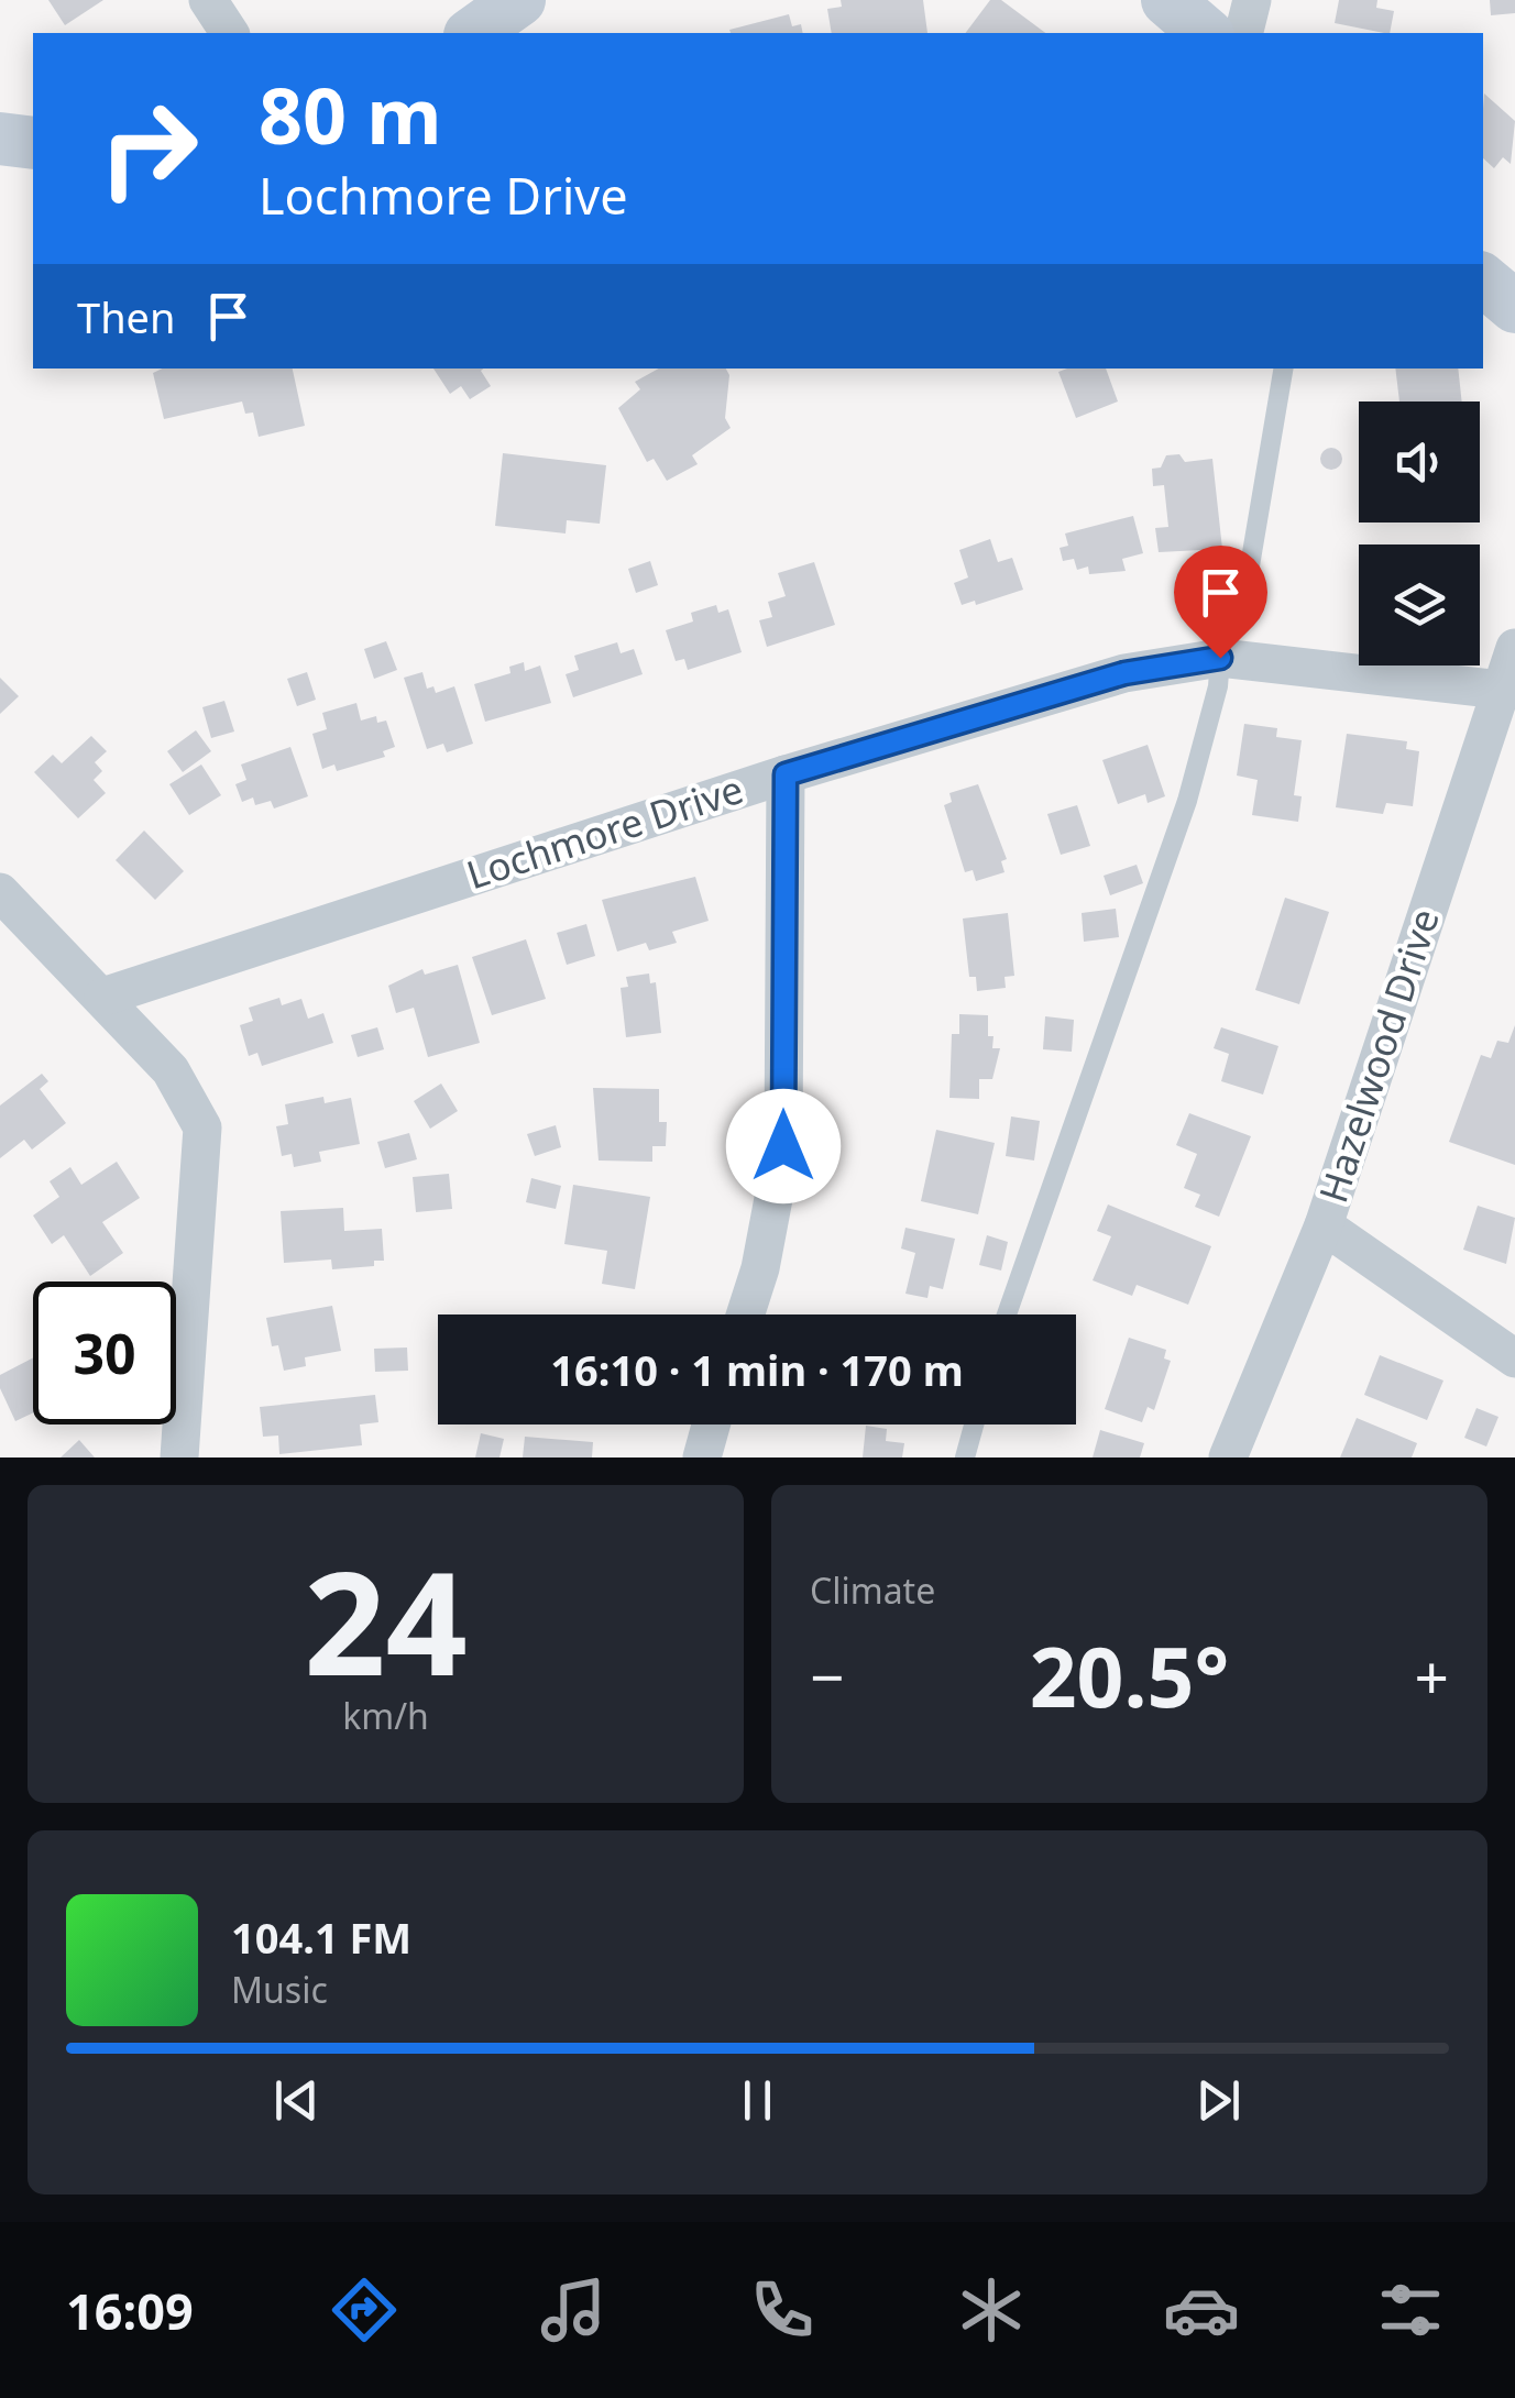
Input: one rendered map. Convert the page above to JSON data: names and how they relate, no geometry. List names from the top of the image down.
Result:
{
  "streets": {
    "street": ["Lochmore Drive", "Hazelwood Drive"]
  },
  "crossings": [
    ["Lochmore Drive", "Hazelwood Drive"]
  ],
  "page": {
    "turn": ["80 m", "Lochmore Drive"],
    "then": "Then",
    "limit": "30",
    "trip": "16:10 · 1 min · 170 m",
    "tile": [
      ["24", "km/h"],
      "Climate"
    ],
    "heat": ["−", "20.5°", "+"],
    "song": ["104.1 FM", "Music"],
    "tabs": "16:09"
  }
}
